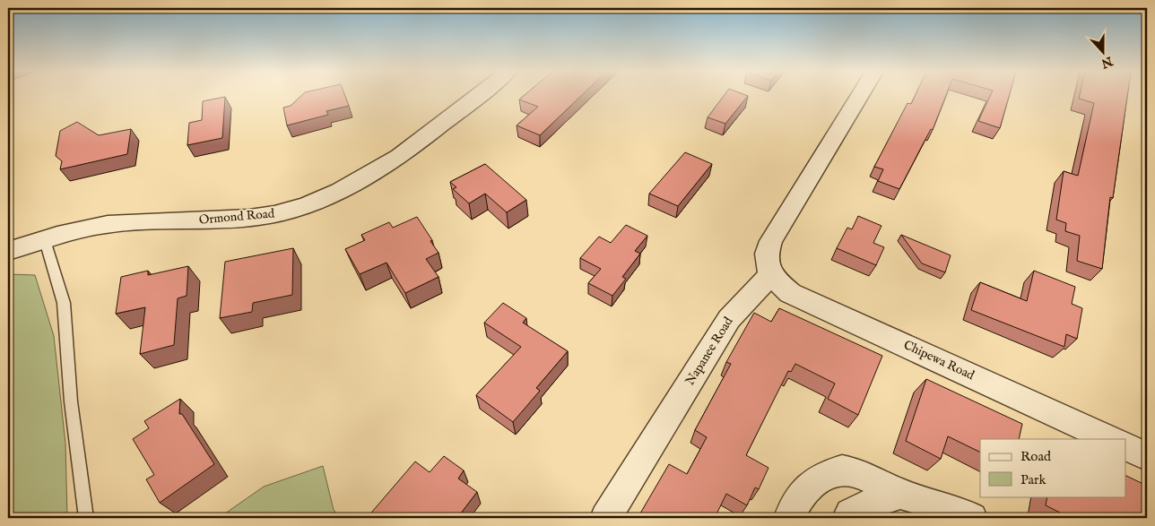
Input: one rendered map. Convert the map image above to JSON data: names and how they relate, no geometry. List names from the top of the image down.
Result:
{
  "streets": {
    "street": ["Ormond Road", "Napanee Road", "Chipewa Road"]
  },
  "crossings": [
    ["Napanee Road", "Chipewa Road"]
  ],
  "legend": ["Road", "Park"],
  "north": "bottom"
}
